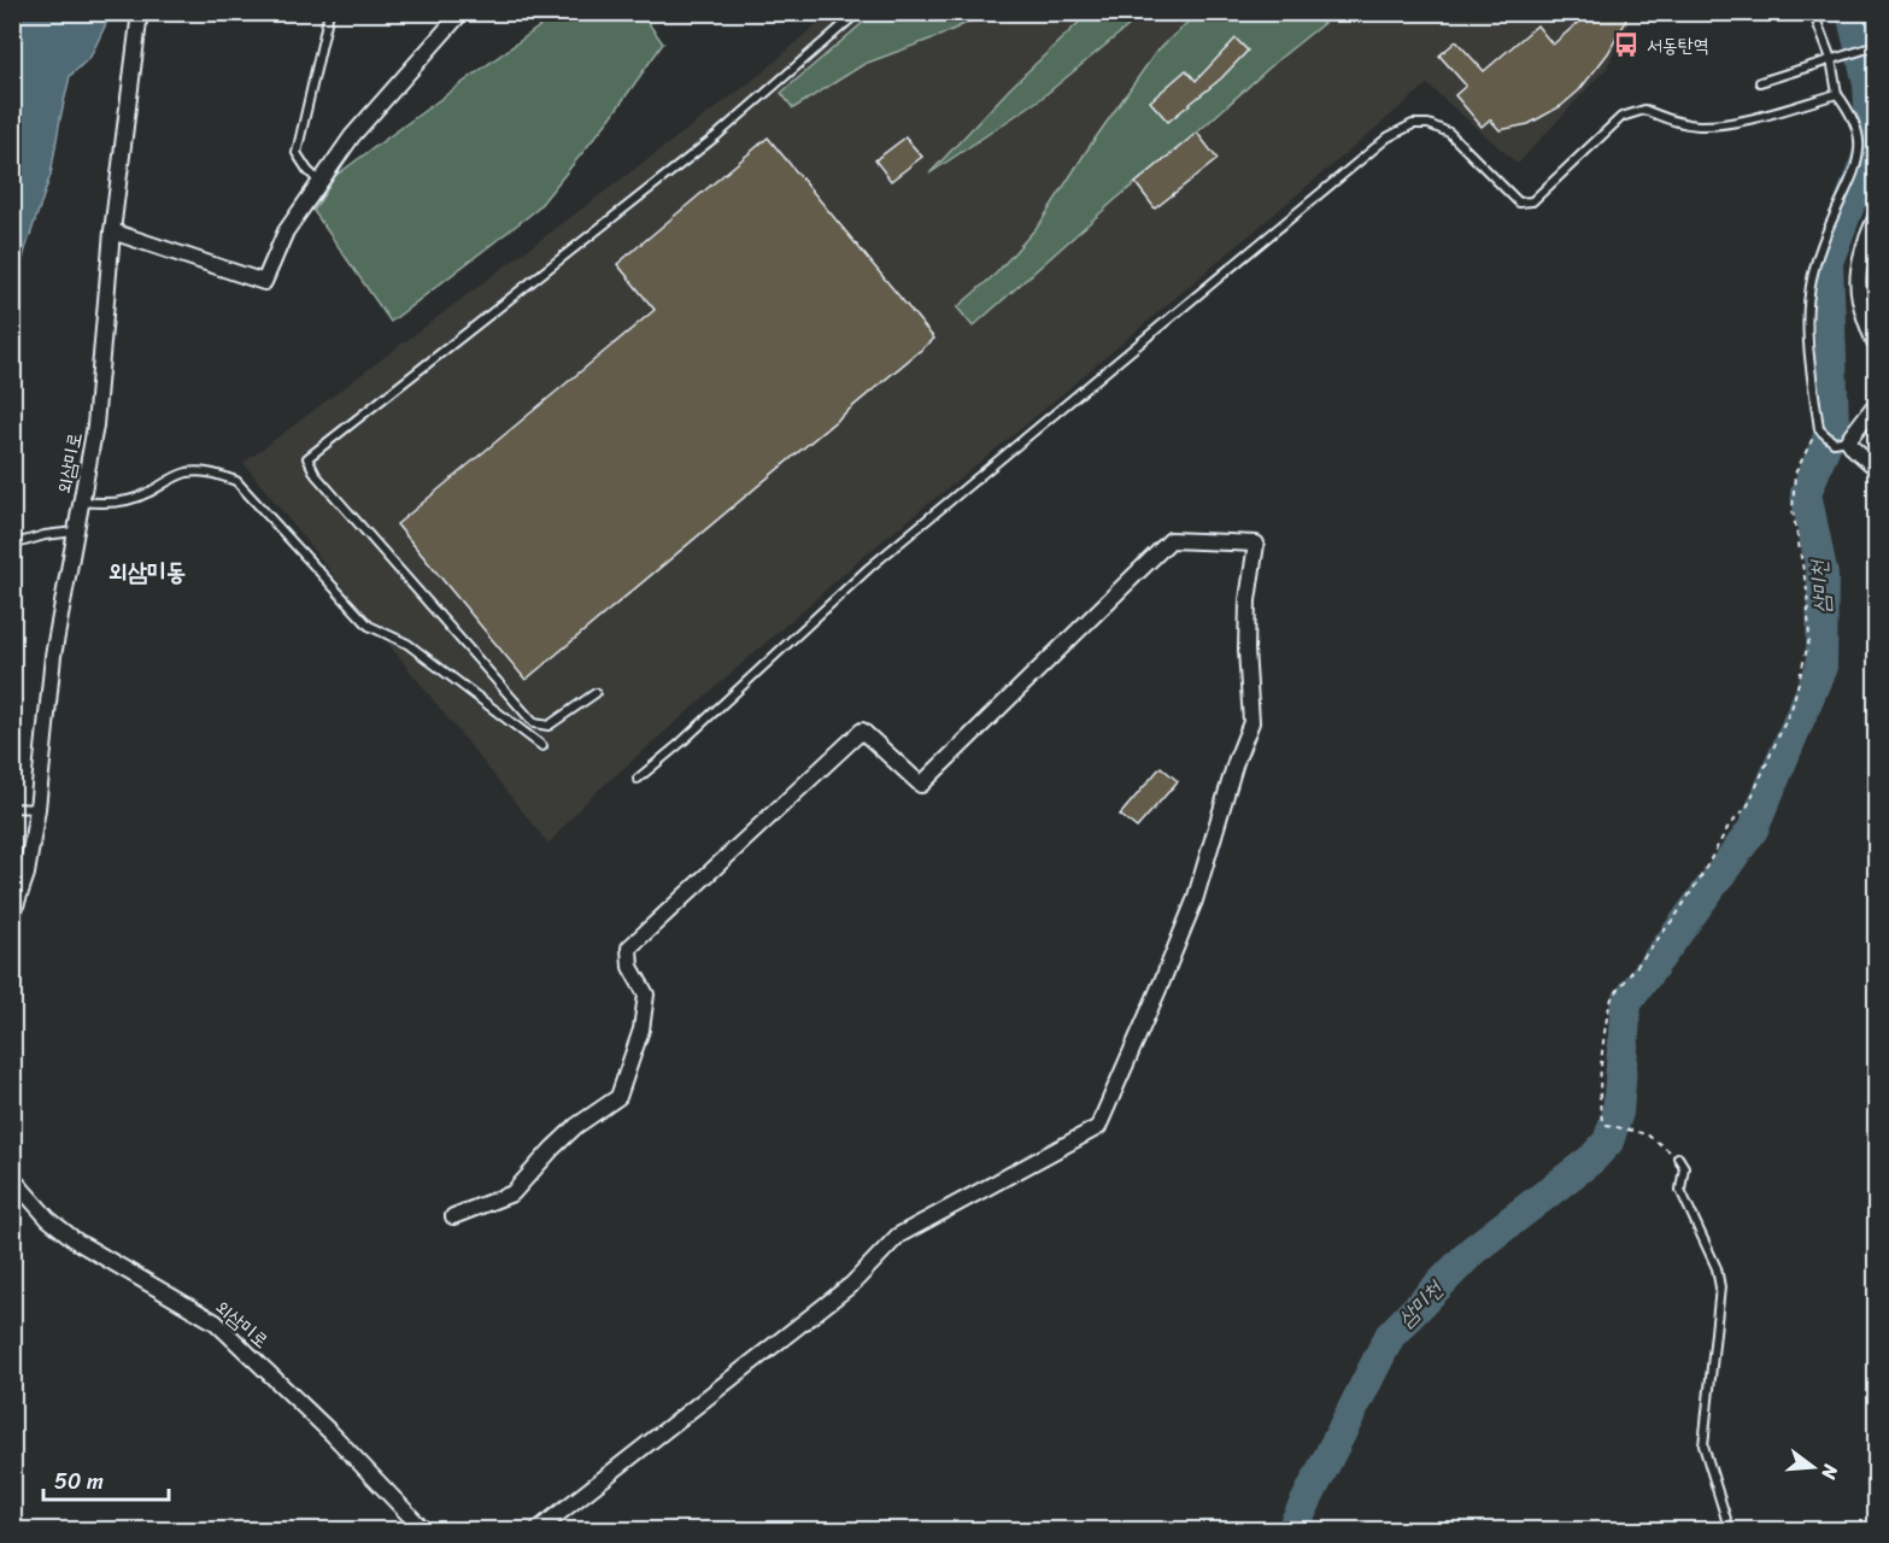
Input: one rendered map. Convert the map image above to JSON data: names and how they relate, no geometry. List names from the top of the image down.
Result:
{
  "streets": {
    "street": ["외삼미로"]
  },
  "districts": ["외삼미동"],
  "water": ["삼미천"],
  "places": {
    "bus stop": ["서동탄역"]
  },
  "scale_bar": "50 m",
  "north": "right"
}
